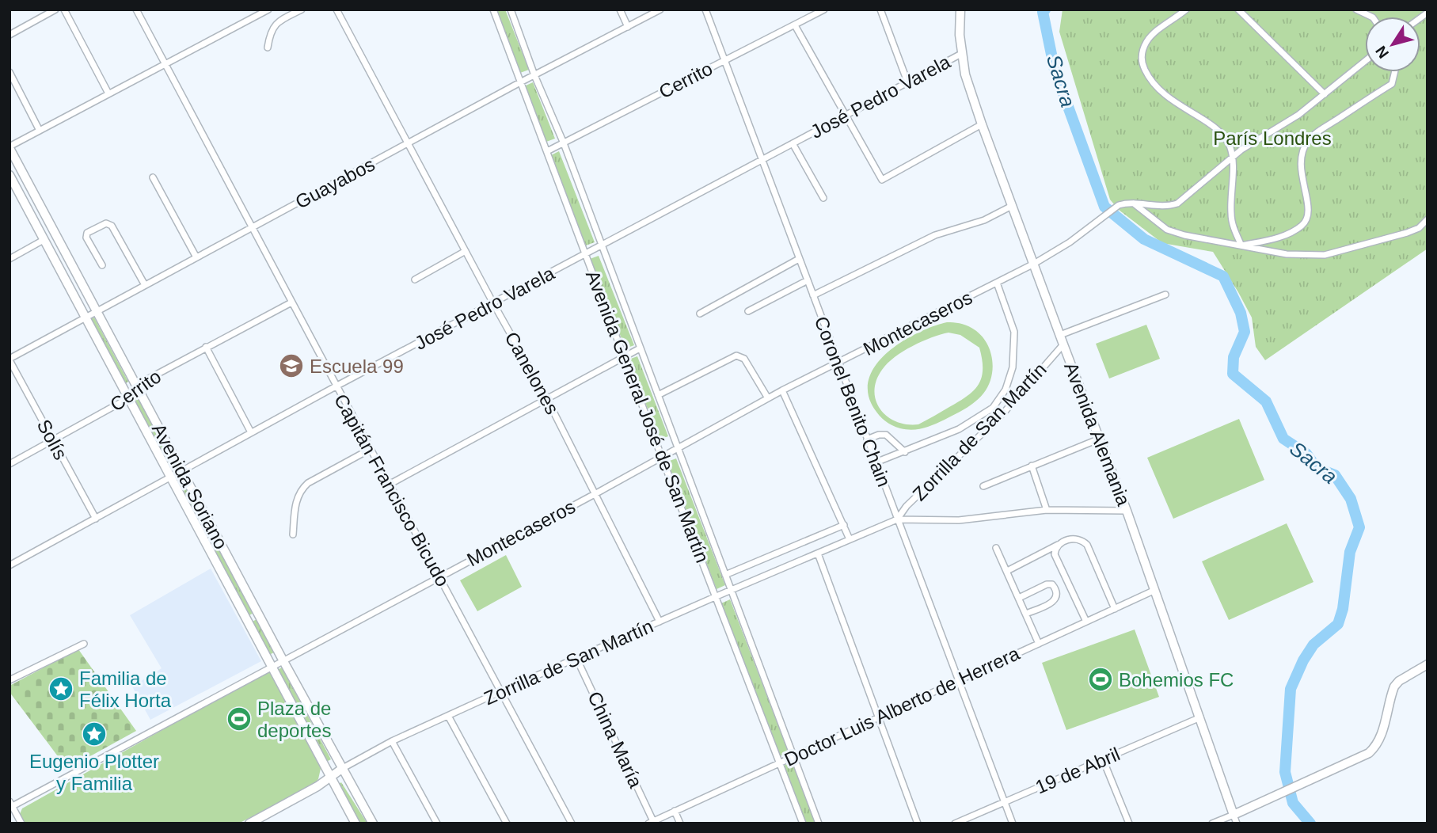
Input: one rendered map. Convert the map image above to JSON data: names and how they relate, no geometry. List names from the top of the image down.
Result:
{
  "streets": {
    "street": [
      "Cerrito",
      "José Pedro Varela",
      "Guayabos",
      "Montecaseros",
      "Canelones",
      "Coronel Benito Chain",
      "Avenida General José de San Martín",
      "Zorrilla de San Martín",
      "Avenida Alemania",
      "Solís",
      "Avenida Soriano",
      "Capitán Francisco Bicudo",
      "Doctor Luis Alberto de Herrera",
      "China María",
      "19 de Abril"
    ]
  },
  "crossings": [
    ["Cerrito", "Coronel Benito Chain"],
    ["Cerrito", "Avenida General José de San Martín"],
    ["Cerrito", "Solís"],
    ["Cerrito", "Avenida Soriano"],
    ["Cerrito", "Capitán Francisco Bicudo"],
    ["José Pedro Varela", "Canelones"],
    ["José Pedro Varela", "Coronel Benito Chain"],
    ["José Pedro Varela", "Avenida General José de San Martín"],
    ["José Pedro Varela", "Avenida Alemania"],
    ["José Pedro Varela", "Solís"],
    ["José Pedro Varela", "Avenida Soriano"],
    ["José Pedro Varela", "Capitán Francisco Bicudo"],
    ["Guayabos", "Canelones"],
    ["Guayabos", "Avenida General José de San Martín"],
    ["Guayabos", "Solís"],
    ["Guayabos", "Avenida Soriano"],
    ["Guayabos", "Capitán Francisco Bicudo"],
    ["Montecaseros", "Canelones"],
    ["Montecaseros", "Coronel Benito Chain"],
    ["Montecaseros", "Avenida General José de San Martín"],
    ["Montecaseros", "Avenida Alemania"],
    ["Montecaseros", "Avenida Soriano"],
    ["Montecaseros", "Capitán Francisco Bicudo"],
    ["Canelones", "Zorrilla de San Martín"],
    ["Coronel Benito Chain", "Zorrilla de San Martín"],
    ["Coronel Benito Chain", "Doctor Luis Alberto de Herrera"],
    ["Coronel Benito Chain", "19 de Abril"],
    ["Avenida General José de San Martín", "Zorrilla de San Martín"],
    ["Avenida General José de San Martín", "Doctor Luis Alberto de Herrera"],
    ["Zorrilla de San Martín", "Avenida Alemania"],
    ["Zorrilla de San Martín", "Avenida Soriano"],
    ["Zorrilla de San Martín", "Capitán Francisco Bicudo"],
    ["Zorrilla de San Martín", "China María"],
    ["Avenida Alemania", "Doctor Luis Alberto de Herrera"],
    ["Avenida Alemania", "19 de Abril"],
    ["Doctor Luis Alberto de Herrera", "China María"]
  ],
  "water": ["Sacra"],
  "parks": ["París Londres"],
  "places": {
    "school or university": ["Escuela 99"],
    "sports": ["Bohemios FC", "Plaza de deportes"],
    "place": ["Familia de Félix Horta", "Eugenio Plotter y Familia"]
  },
  "north": "bottom left"
}
